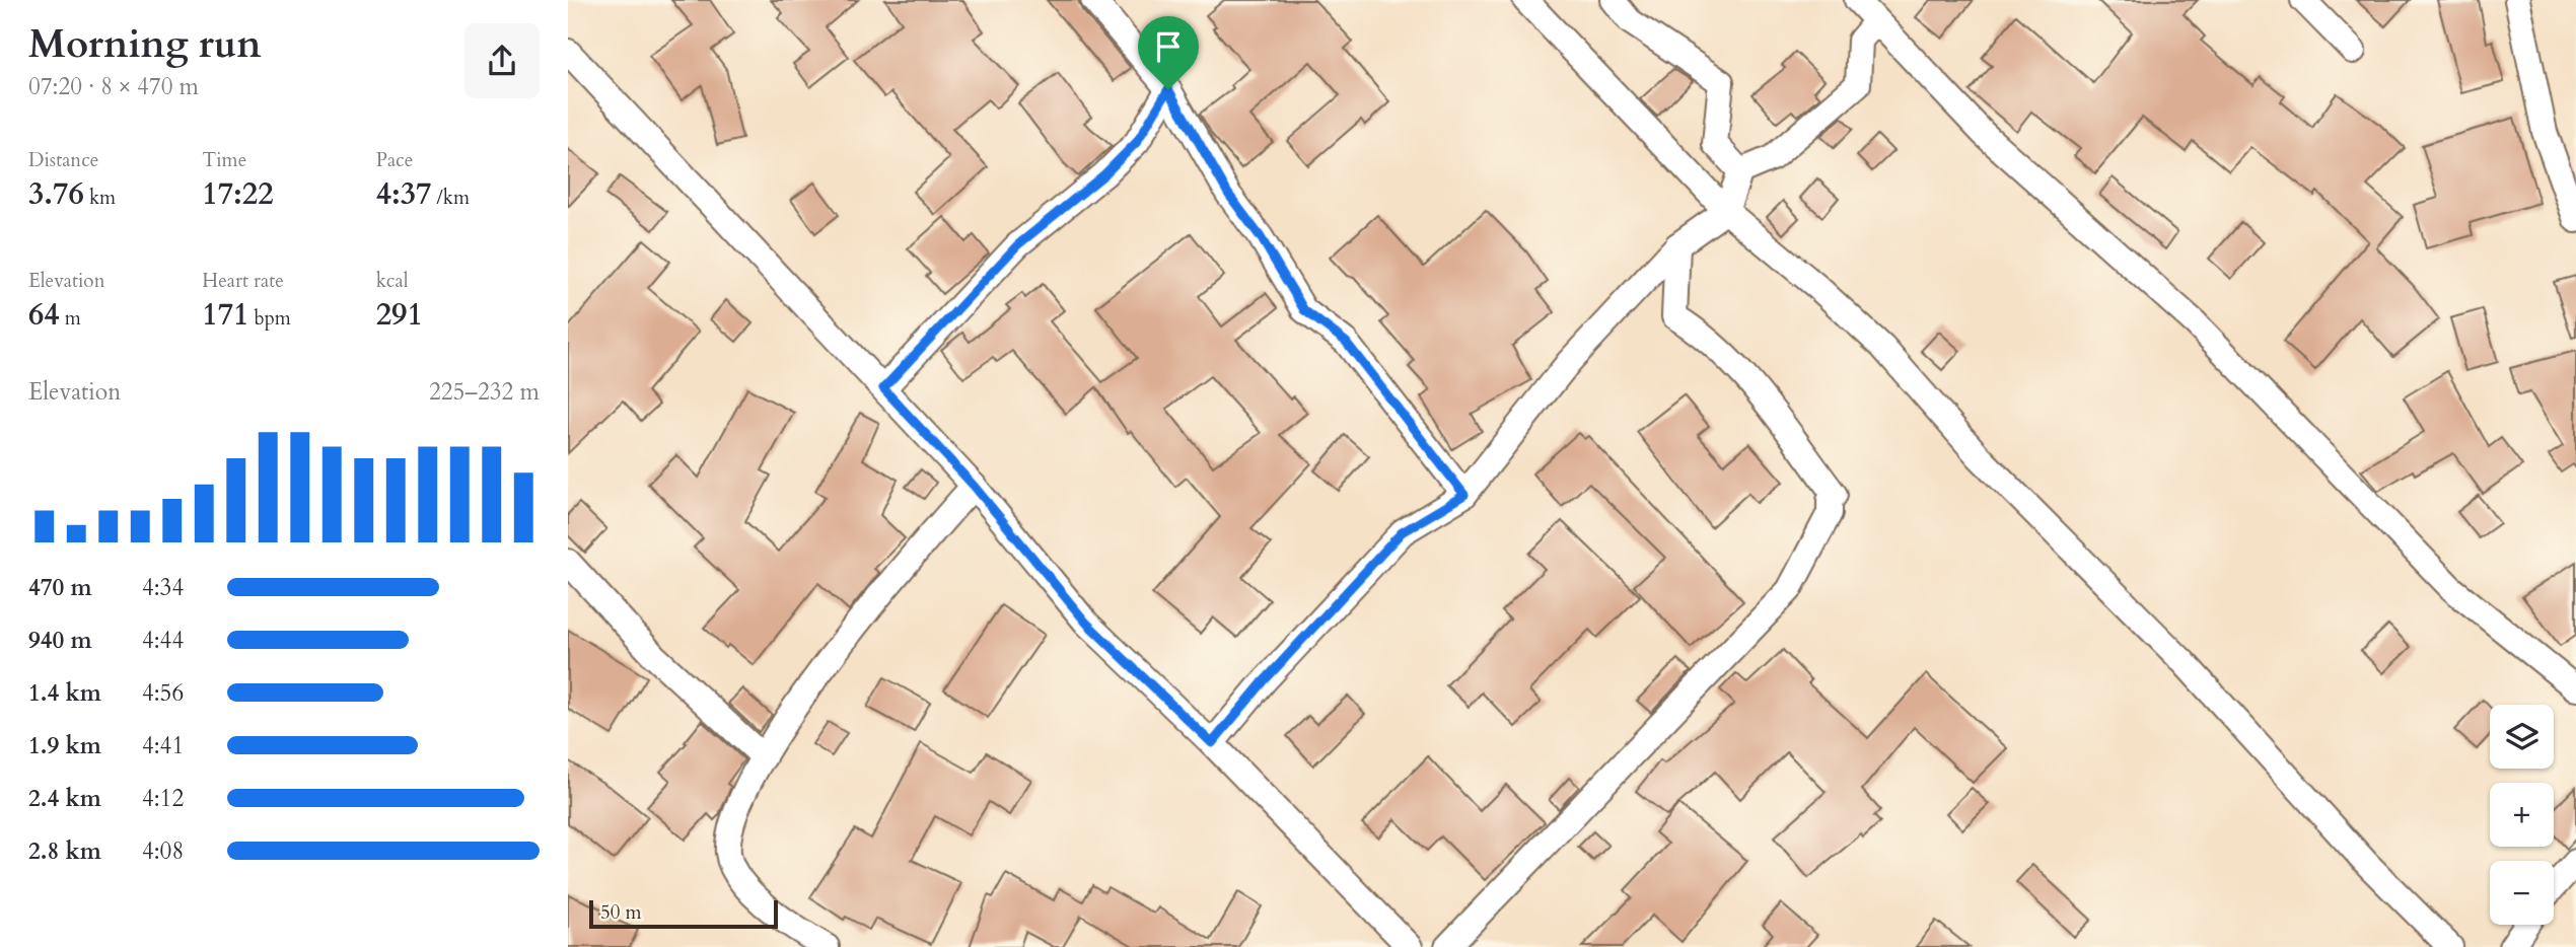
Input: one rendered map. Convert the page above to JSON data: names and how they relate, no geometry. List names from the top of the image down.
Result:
{
  "scale_bar": "50 m",
  "page": {
    "heading": ["Morning run", "07:20 · 8 × 470 m"],
    "stats": [
      ["Distance", "3.76 km"],
      ["Time", "17:22"],
      ["Pace", "4:37 /km"],
      ["Elevation", "64 m"],
      ["Heart rate", "171 bpm"],
      ["kcal", "291"]
    ],
    "chart": ["Elevation", "225–232 m"],
    "list": [
      {
        "name": "470 m",
        "note": "4:34"
      },
      {
        "name": "940 m",
        "note": "4:44"
      },
      {
        "name": "1.4 km",
        "note": "4:56"
      },
      {
        "name": "1.9 km",
        "note": "4:41"
      },
      {
        "name": "2.4 km",
        "note": "4:12"
      },
      {
        "name": "2.8 km",
        "note": "4:08"
      }
    ],
    "map_buttons": ["+", "−"],
    "scale": "50 m"
  }
}
